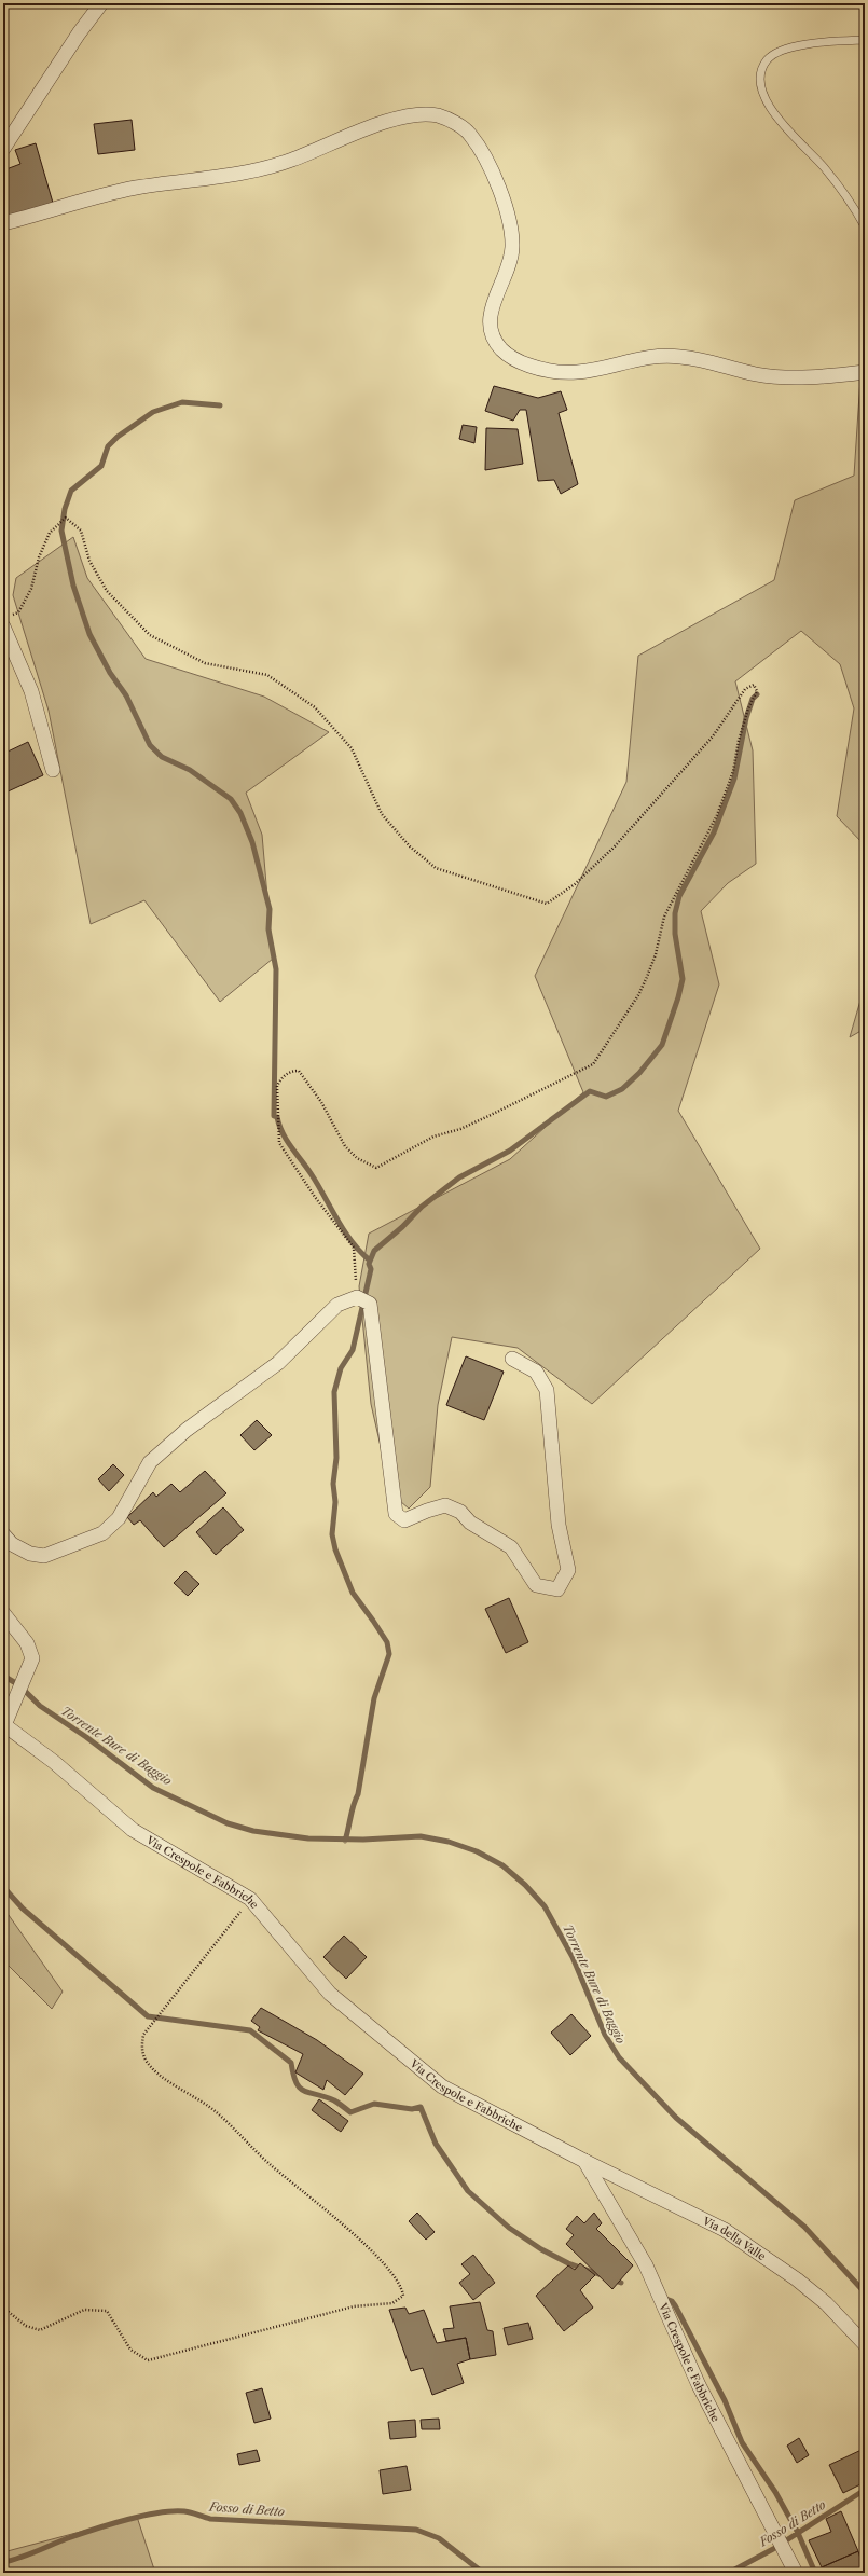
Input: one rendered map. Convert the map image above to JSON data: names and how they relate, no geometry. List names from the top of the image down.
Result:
{
  "streets": {
    "street": ["Via Crespole e Fabbriche", "Via della Valle"]
  },
  "crossings": [
    ["Via Crespole e Fabbriche", "Via della Valle"]
  ],
  "water": ["Torrente Bure di Baggio", "Fosso di Betto"]
}
